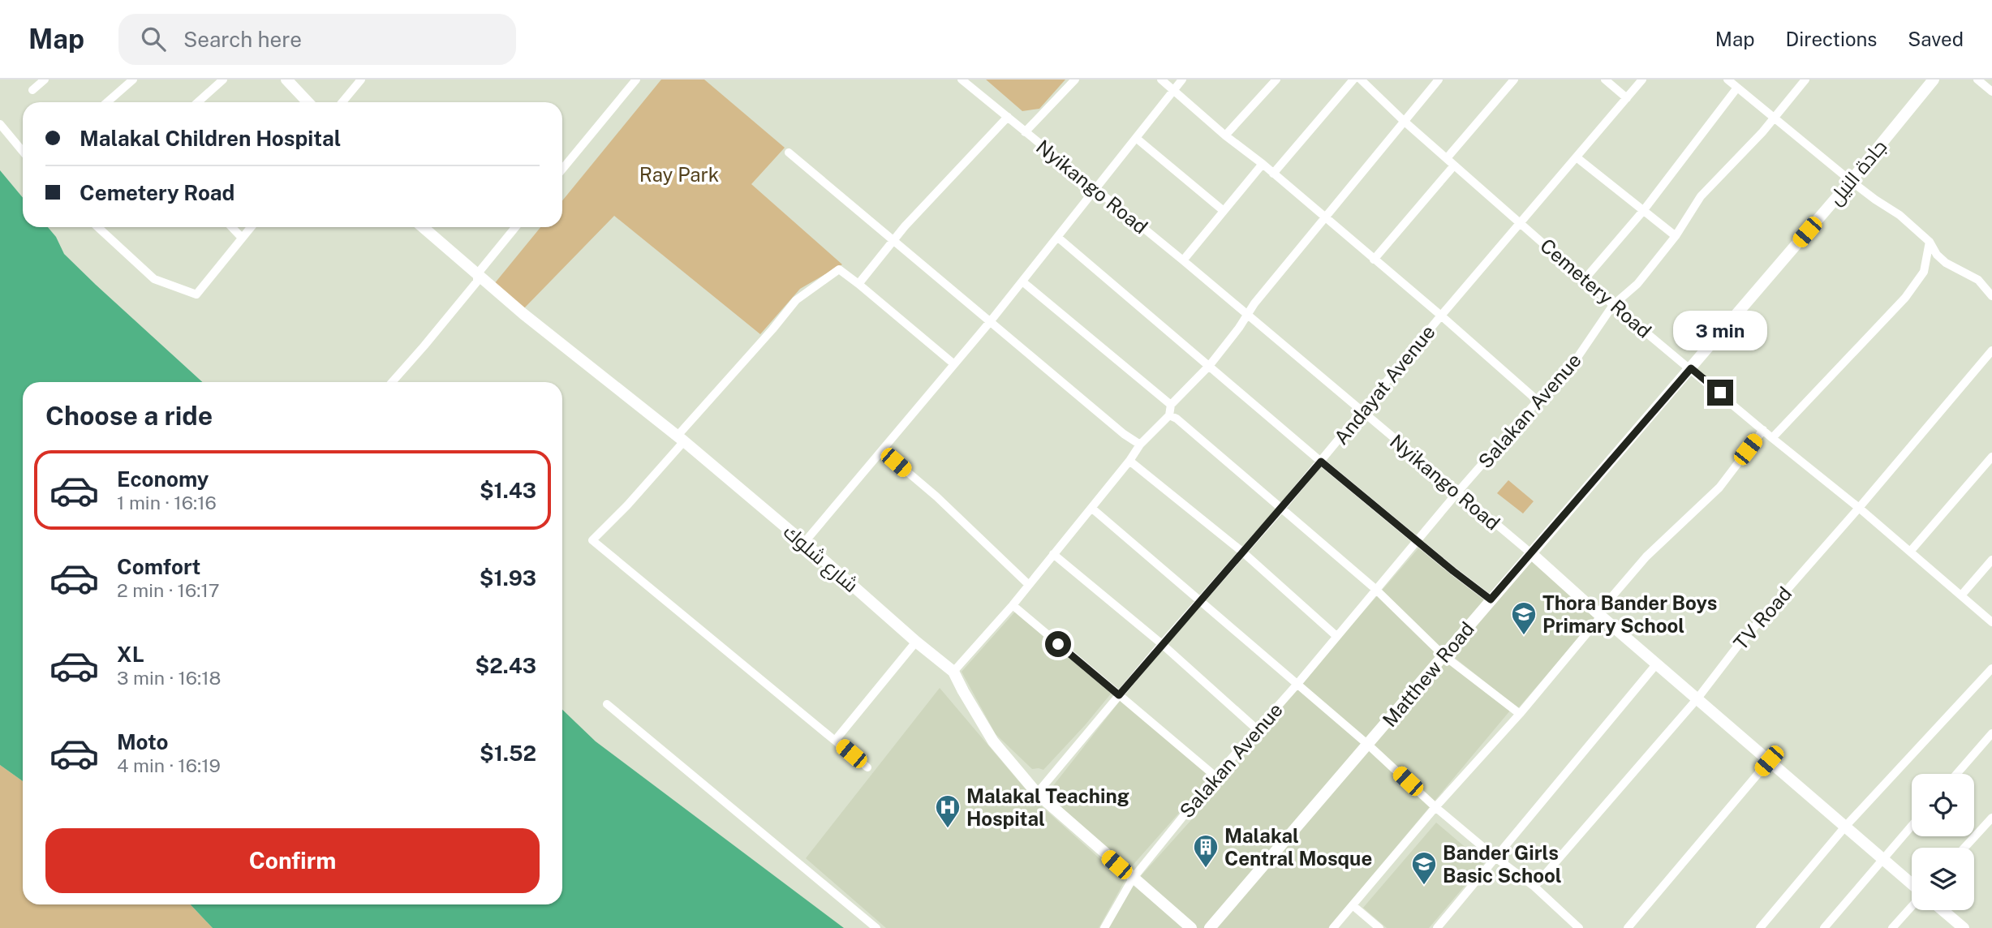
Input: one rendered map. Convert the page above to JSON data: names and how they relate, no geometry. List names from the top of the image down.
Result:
{
  "streets": {
    "street": [
      "جادة النيل",
      "Nyikango Road",
      "Cemetery Road",
      "Andayat Avenue",
      "Salakan Avenue",
      "شارع شلوك",
      "TV Road",
      "Matthew Road"
    ]
  },
  "crossings": [
    ["جادة النيل", "Cemetery Road"],
    ["جادة النيل", "Matthew Road"],
    ["Nyikango Road", "Andayat Avenue"],
    ["Nyikango Road", "Salakan Avenue"],
    ["Nyikango Road", "TV Road"],
    ["Nyikango Road", "Matthew Road"],
    ["Cemetery Road", "Andayat Avenue"],
    ["Cemetery Road", "Salakan Avenue"],
    ["Cemetery Road", "TV Road"],
    ["Cemetery Road", "Matthew Road"],
    ["Andayat Avenue", "شارع شلوك"],
    ["Salakan Avenue", "شارع شلوك"]
  ],
  "parks": ["Ray Park"],
  "places": {
    "school or university": ["Thora Bander Boys Primary School", "Bander Girls Basic School"],
    "hospital": ["Malakal Teaching Hospital"],
    "building": ["Malakal Central Mosque"]
  },
  "page": {
    "header": "Map",
    "search": "Search here",
    "nav": ["Map", "Directions", "Saved"],
    "banner": ["Malakal Children Hospital", "Cemetery Road"],
    "bubble": "3 min",
    "heading": "Choose a ride",
    "list": [
      {
        "name": "Economy",
        "note": "1 min · 16:16",
        "value": "$1.43"
      },
      {
        "name": "Comfort",
        "note": "2 min · 16:17",
        "value": "$1.93"
      },
      {
        "name": "XL",
        "note": "3 min · 16:18",
        "value": "$2.43"
      },
      {
        "name": "Moto",
        "note": "4 min · 16:19",
        "value": "$1.52"
      }
    ],
    "buttons": "Confirm"
  }
}
